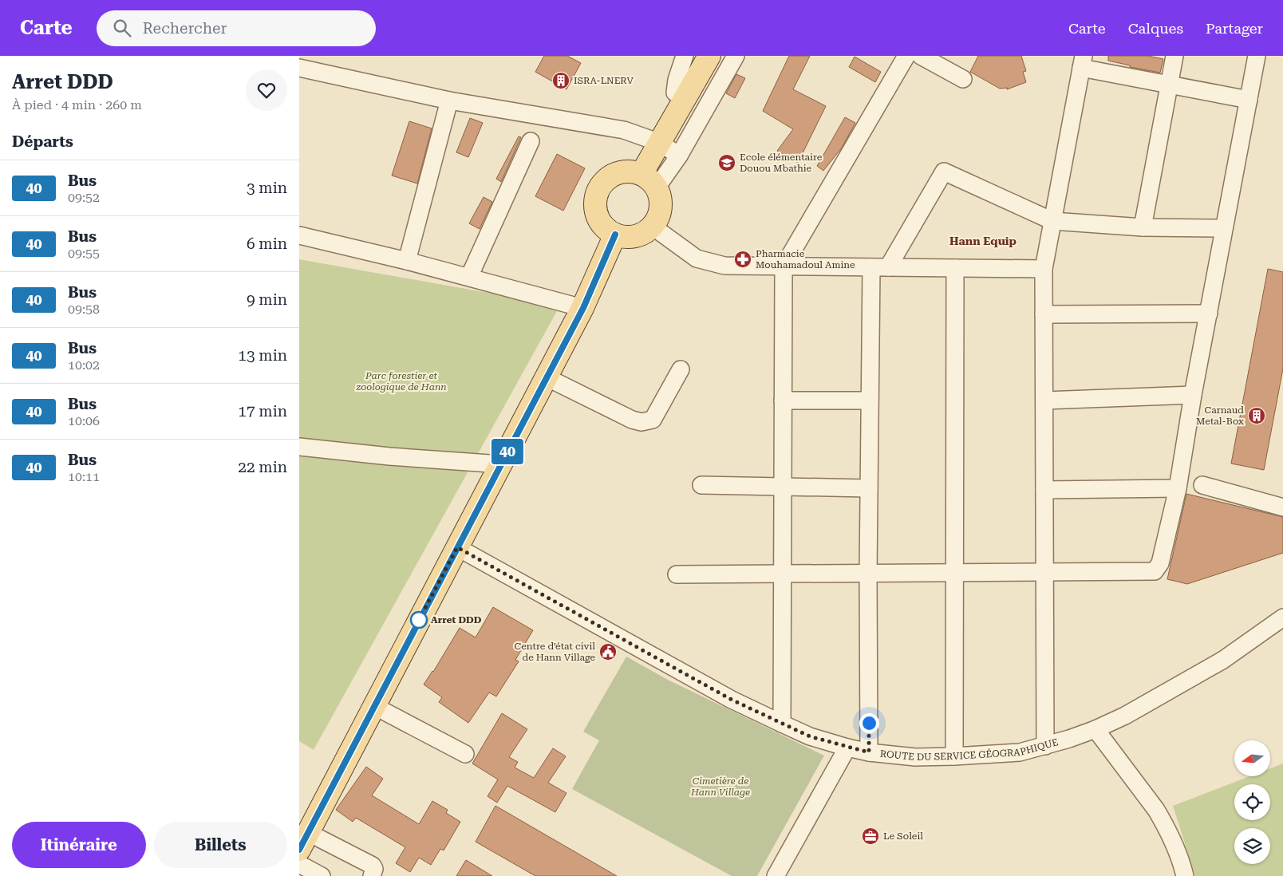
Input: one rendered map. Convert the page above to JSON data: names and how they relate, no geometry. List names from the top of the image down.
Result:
{
  "streets": {
    "street": ["ROUTE DU SERVICE GÉOGRAPHIQUE"]
  },
  "districts": ["Hann Equip"],
  "parks": ["Parc forestier et zoologique de Hann", "Cimetière de Hann Village"],
  "places": {
    "building": ["ISRA-LNERV", "Carnaud Metal-Box"],
    "school or university": ["Ecole élémentaire Douou Mbathie"],
    "pharmacy": ["Pharmacie Mouhamadoul Amine"],
    "other": ["Arret DDD"],
    "public building": ["Centre d’état civil de Hann Village"],
    "office": ["Le Soleil"]
  },
  "lines": ["bus line 40"],
  "north": "left",
  "page": {
    "header": "Carte",
    "search": "Rechercher",
    "nav": ["Carte", "Calques", "Partager"],
    "heading": [
      ["Arret DDD", "À pied · 4 min · 260 m"],
      "Départs"
    ],
    "on_map": "40",
    "list": [
      {
        "mark": "40",
        "name": "Bus",
        "note": "09:52",
        "value": "3 min"
      },
      {
        "mark": "40",
        "name": "Bus",
        "note": "09:55",
        "value": "6 min"
      },
      {
        "mark": "40",
        "name": "Bus",
        "note": "09:58",
        "value": "9 min"
      },
      {
        "mark": "40",
        "name": "Bus",
        "note": "10:02",
        "value": "13 min"
      },
      {
        "mark": "40",
        "name": "Bus",
        "note": "10:06",
        "value": "17 min"
      },
      {
        "mark": "40",
        "name": "Bus",
        "note": "10:11",
        "value": "22 min"
      }
    ],
    "buttons": ["Itinéraire", "Billets"]
  }
}
